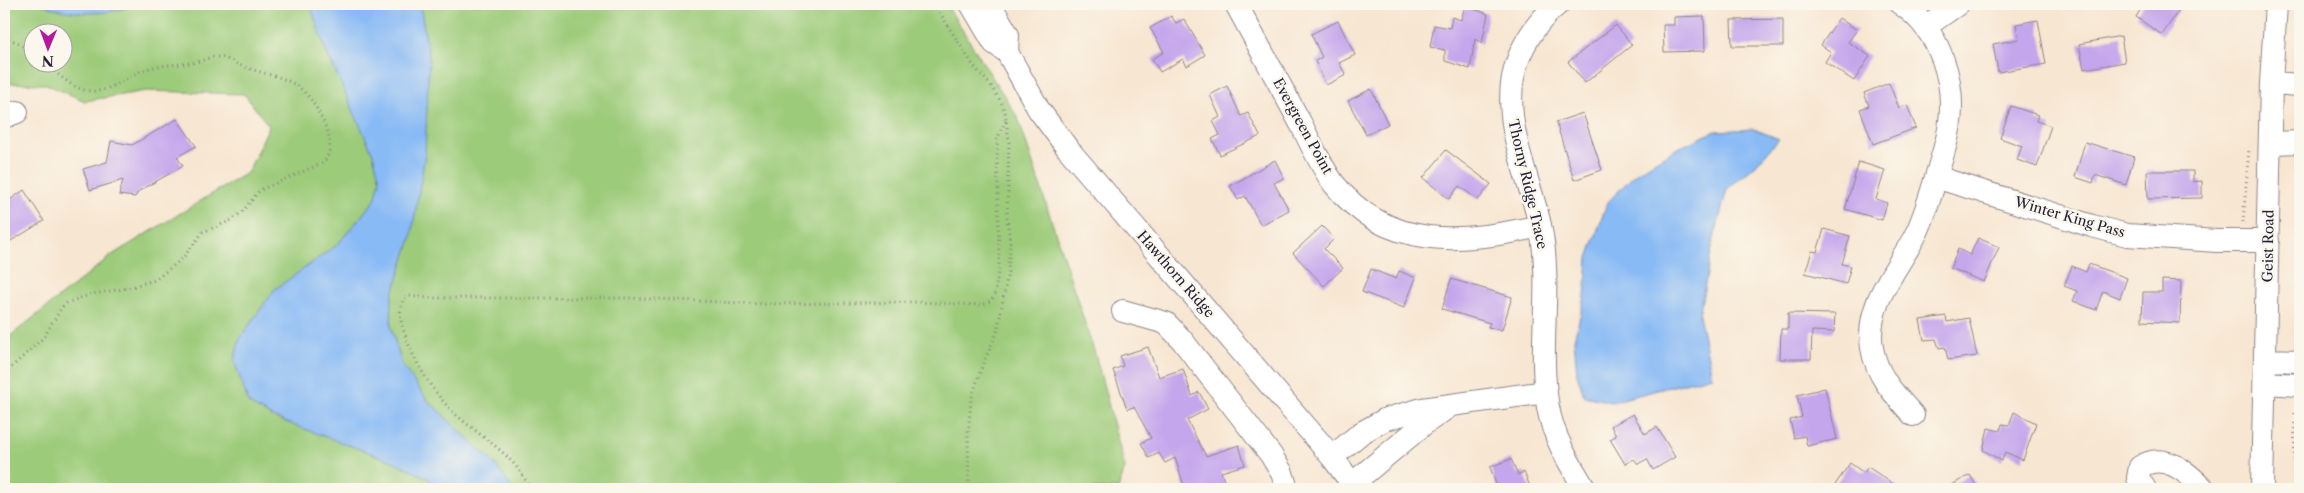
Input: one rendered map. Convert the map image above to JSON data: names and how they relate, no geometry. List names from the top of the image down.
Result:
{
  "streets": {
    "street": [
      "Evergreen Point",
      "Thorny Ridge Trace",
      "Winter King Pass",
      "Geist Road",
      "Hawthorn Ridge"
    ]
  },
  "crossings": [
    ["Evergreen Point", "Thorny Ridge Trace"],
    ["Winter King Pass", "Geist Road"]
  ],
  "north": "bottom"
}
